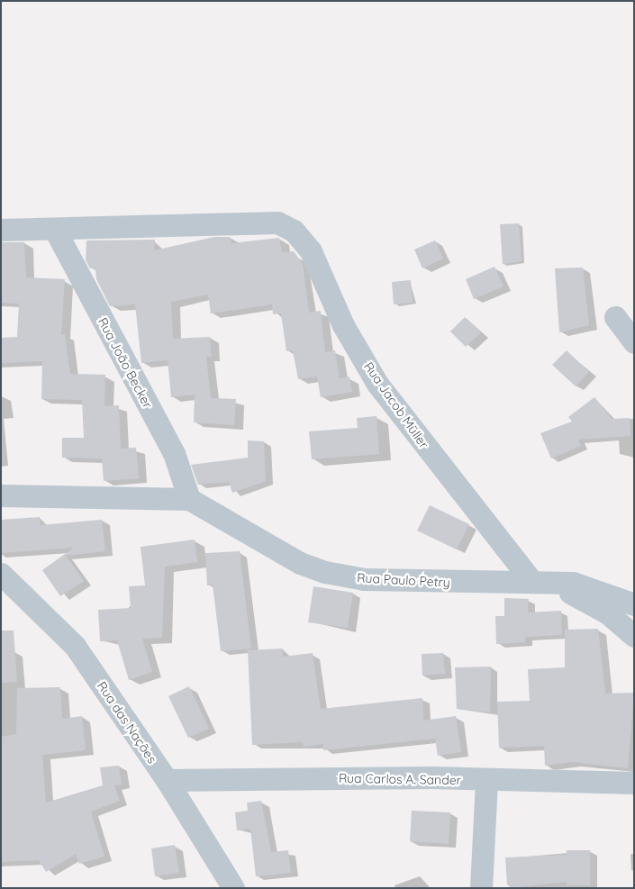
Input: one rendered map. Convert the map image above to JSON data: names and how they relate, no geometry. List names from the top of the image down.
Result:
{
  "streets": {
    "street": [
      "Rua João Becker",
      "Rua Jacob Müller",
      "Rua Paulo Petry",
      "Rua das Nações",
      "Rua Carlos A. Sander"
    ]
  },
  "crossings": [
    ["Rua João Becker", "Rua Jacob Müller"],
    ["Rua João Becker", "Rua Paulo Petry"],
    ["Rua Jacob Müller", "Rua Paulo Petry"],
    ["Rua das Nações", "Rua Carlos A. Sander"]
  ]
}
